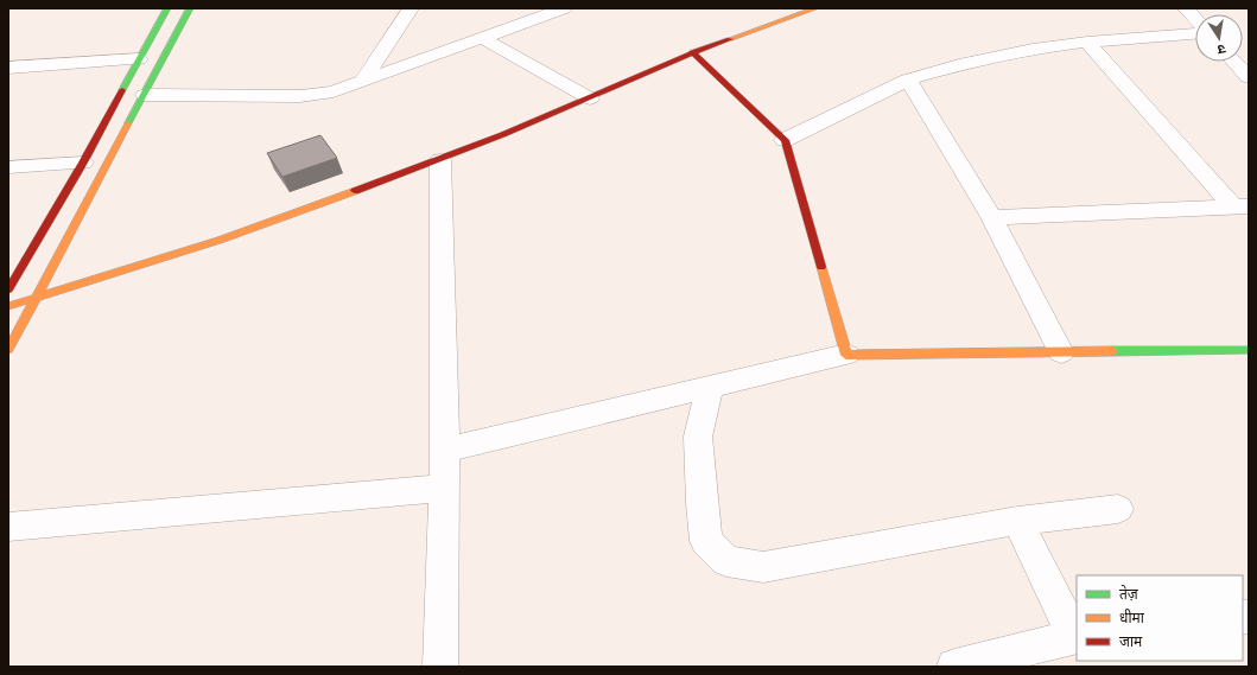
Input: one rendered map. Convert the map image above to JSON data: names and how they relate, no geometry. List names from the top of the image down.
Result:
{
  "legend": ["तेज़", "धीमा", "जाम"],
  "north": "bottom"
}
